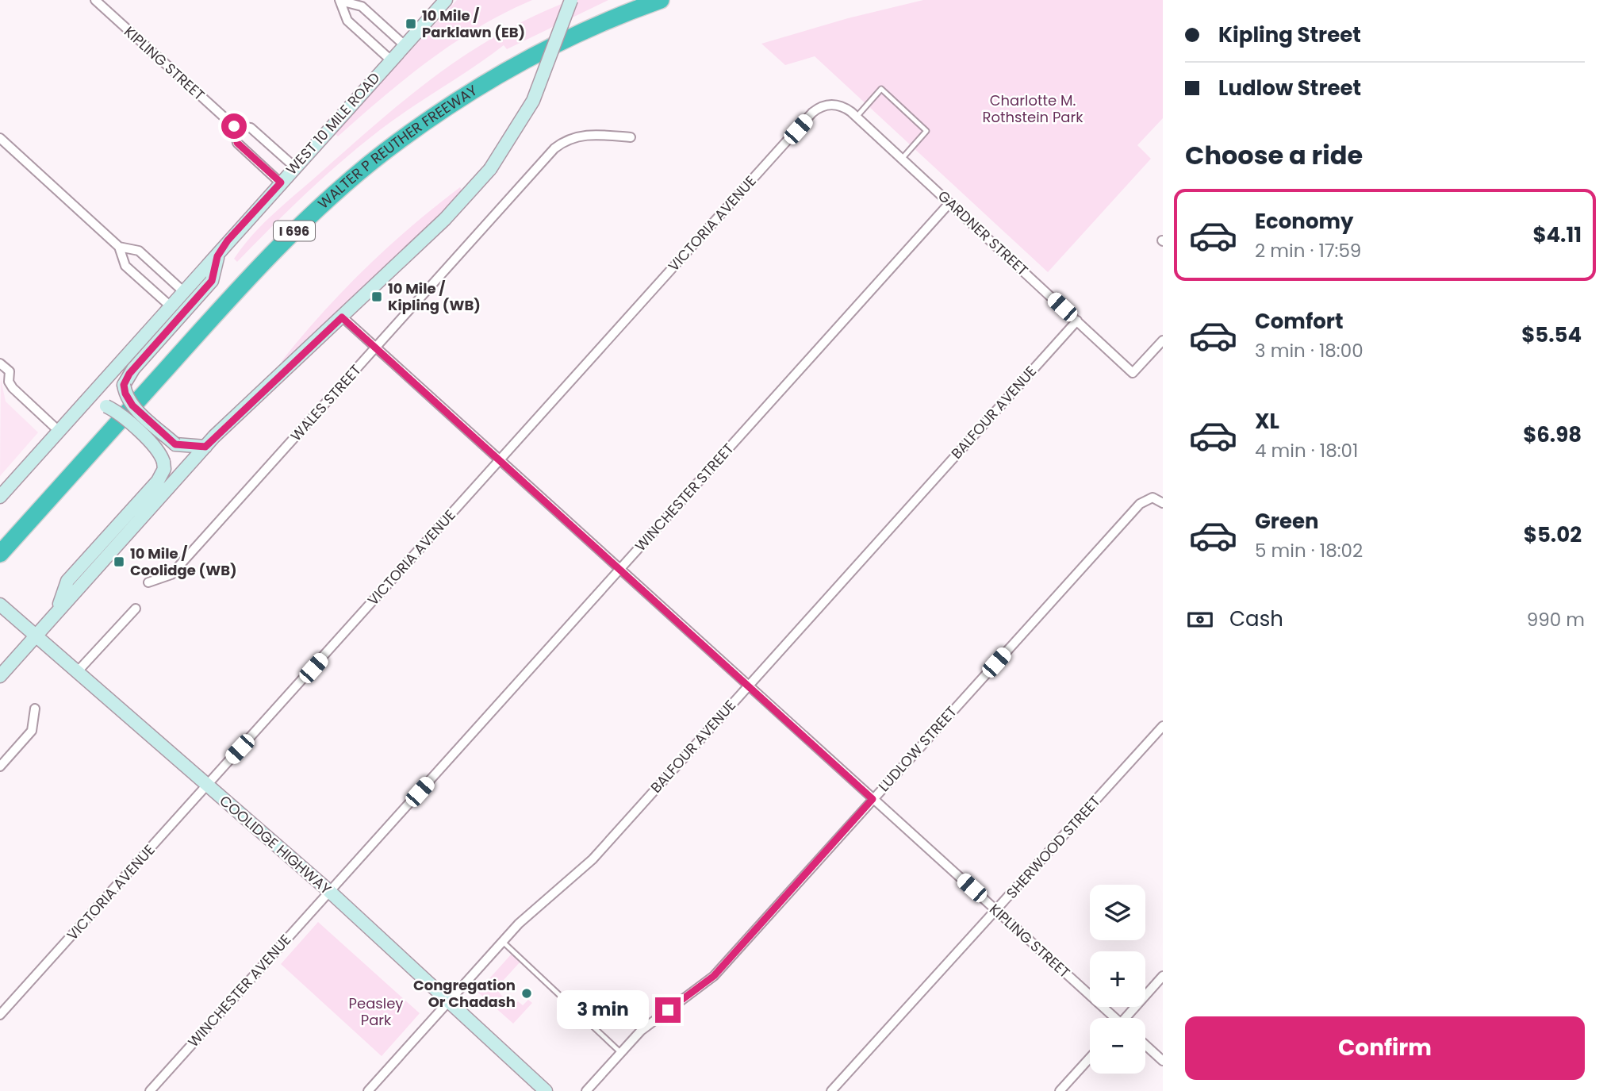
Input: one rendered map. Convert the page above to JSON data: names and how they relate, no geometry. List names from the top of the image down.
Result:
{
  "streets": {
    "highway": ["WALTER P REUTHER FREEWAY", "I 696"],
    "main road": ["WEST 10 MILE ROAD", "COOLIDGE HIGHWAY"],
    "street": [
      "KIPLING STREET",
      "VICTORIA AVENUE",
      "GARDNER STREET",
      "WALES STREET",
      "BALFOUR AVENUE",
      "WINCHESTER STREET",
      "LUDLOW STREET",
      "SHERWOOD STREET",
      "WINCHESTER AVENUE"
    ]
  },
  "crossings": [
    ["KIPLING STREET", "WEST 10 MILE ROAD"],
    ["KIPLING STREET", "VICTORIA AVENUE"],
    ["KIPLING STREET", "WALES STREET"],
    ["KIPLING STREET", "BALFOUR AVENUE"],
    ["KIPLING STREET", "WINCHESTER STREET"],
    ["KIPLING STREET", "LUDLOW STREET"],
    ["KIPLING STREET", "SHERWOOD STREET"],
    ["VICTORIA AVENUE", "GARDNER STREET"],
    ["VICTORIA AVENUE", "COOLIDGE HIGHWAY"],
    ["GARDNER STREET", "BALFOUR AVENUE"],
    ["GARDNER STREET", "WINCHESTER STREET"],
    ["BALFOUR AVENUE", "COOLIDGE HIGHWAY"],
    ["WINCHESTER STREET", "COOLIDGE HIGHWAY"],
    ["WINCHESTER STREET", "WINCHESTER AVENUE"],
    ["COOLIDGE HIGHWAY", "WINCHESTER AVENUE"]
  ],
  "parks": ["Charlotte M. Rothstein Park", "Peasley Park"],
  "places": {
    "transit": ["10 Mile / Parklawn (EB)", "10 Mile / Kipling (WB)", "10 Mile / Coolidge (WB)"],
    "other": ["Congregation Or Chadash"]
  },
  "page": {
    "banner": ["Kipling Street", "Ludlow Street"],
    "heading": "Choose a ride",
    "list": [
      {
        "name": "Economy",
        "note": "2 min · 17:59",
        "value": "$4.11"
      },
      {
        "name": "Comfort",
        "note": "3 min · 18:00",
        "value": "$5.54"
      },
      {
        "name": "XL",
        "note": "4 min · 18:01",
        "value": "$6.98"
      },
      {
        "name": "Green",
        "note": "5 min · 18:02",
        "value": "$5.02"
      }
    ],
    "pay": ["Cash", "990 m"],
    "map_buttons": ["+", "−"],
    "bubble": "3 min",
    "buttons": "Confirm"
  }
}
